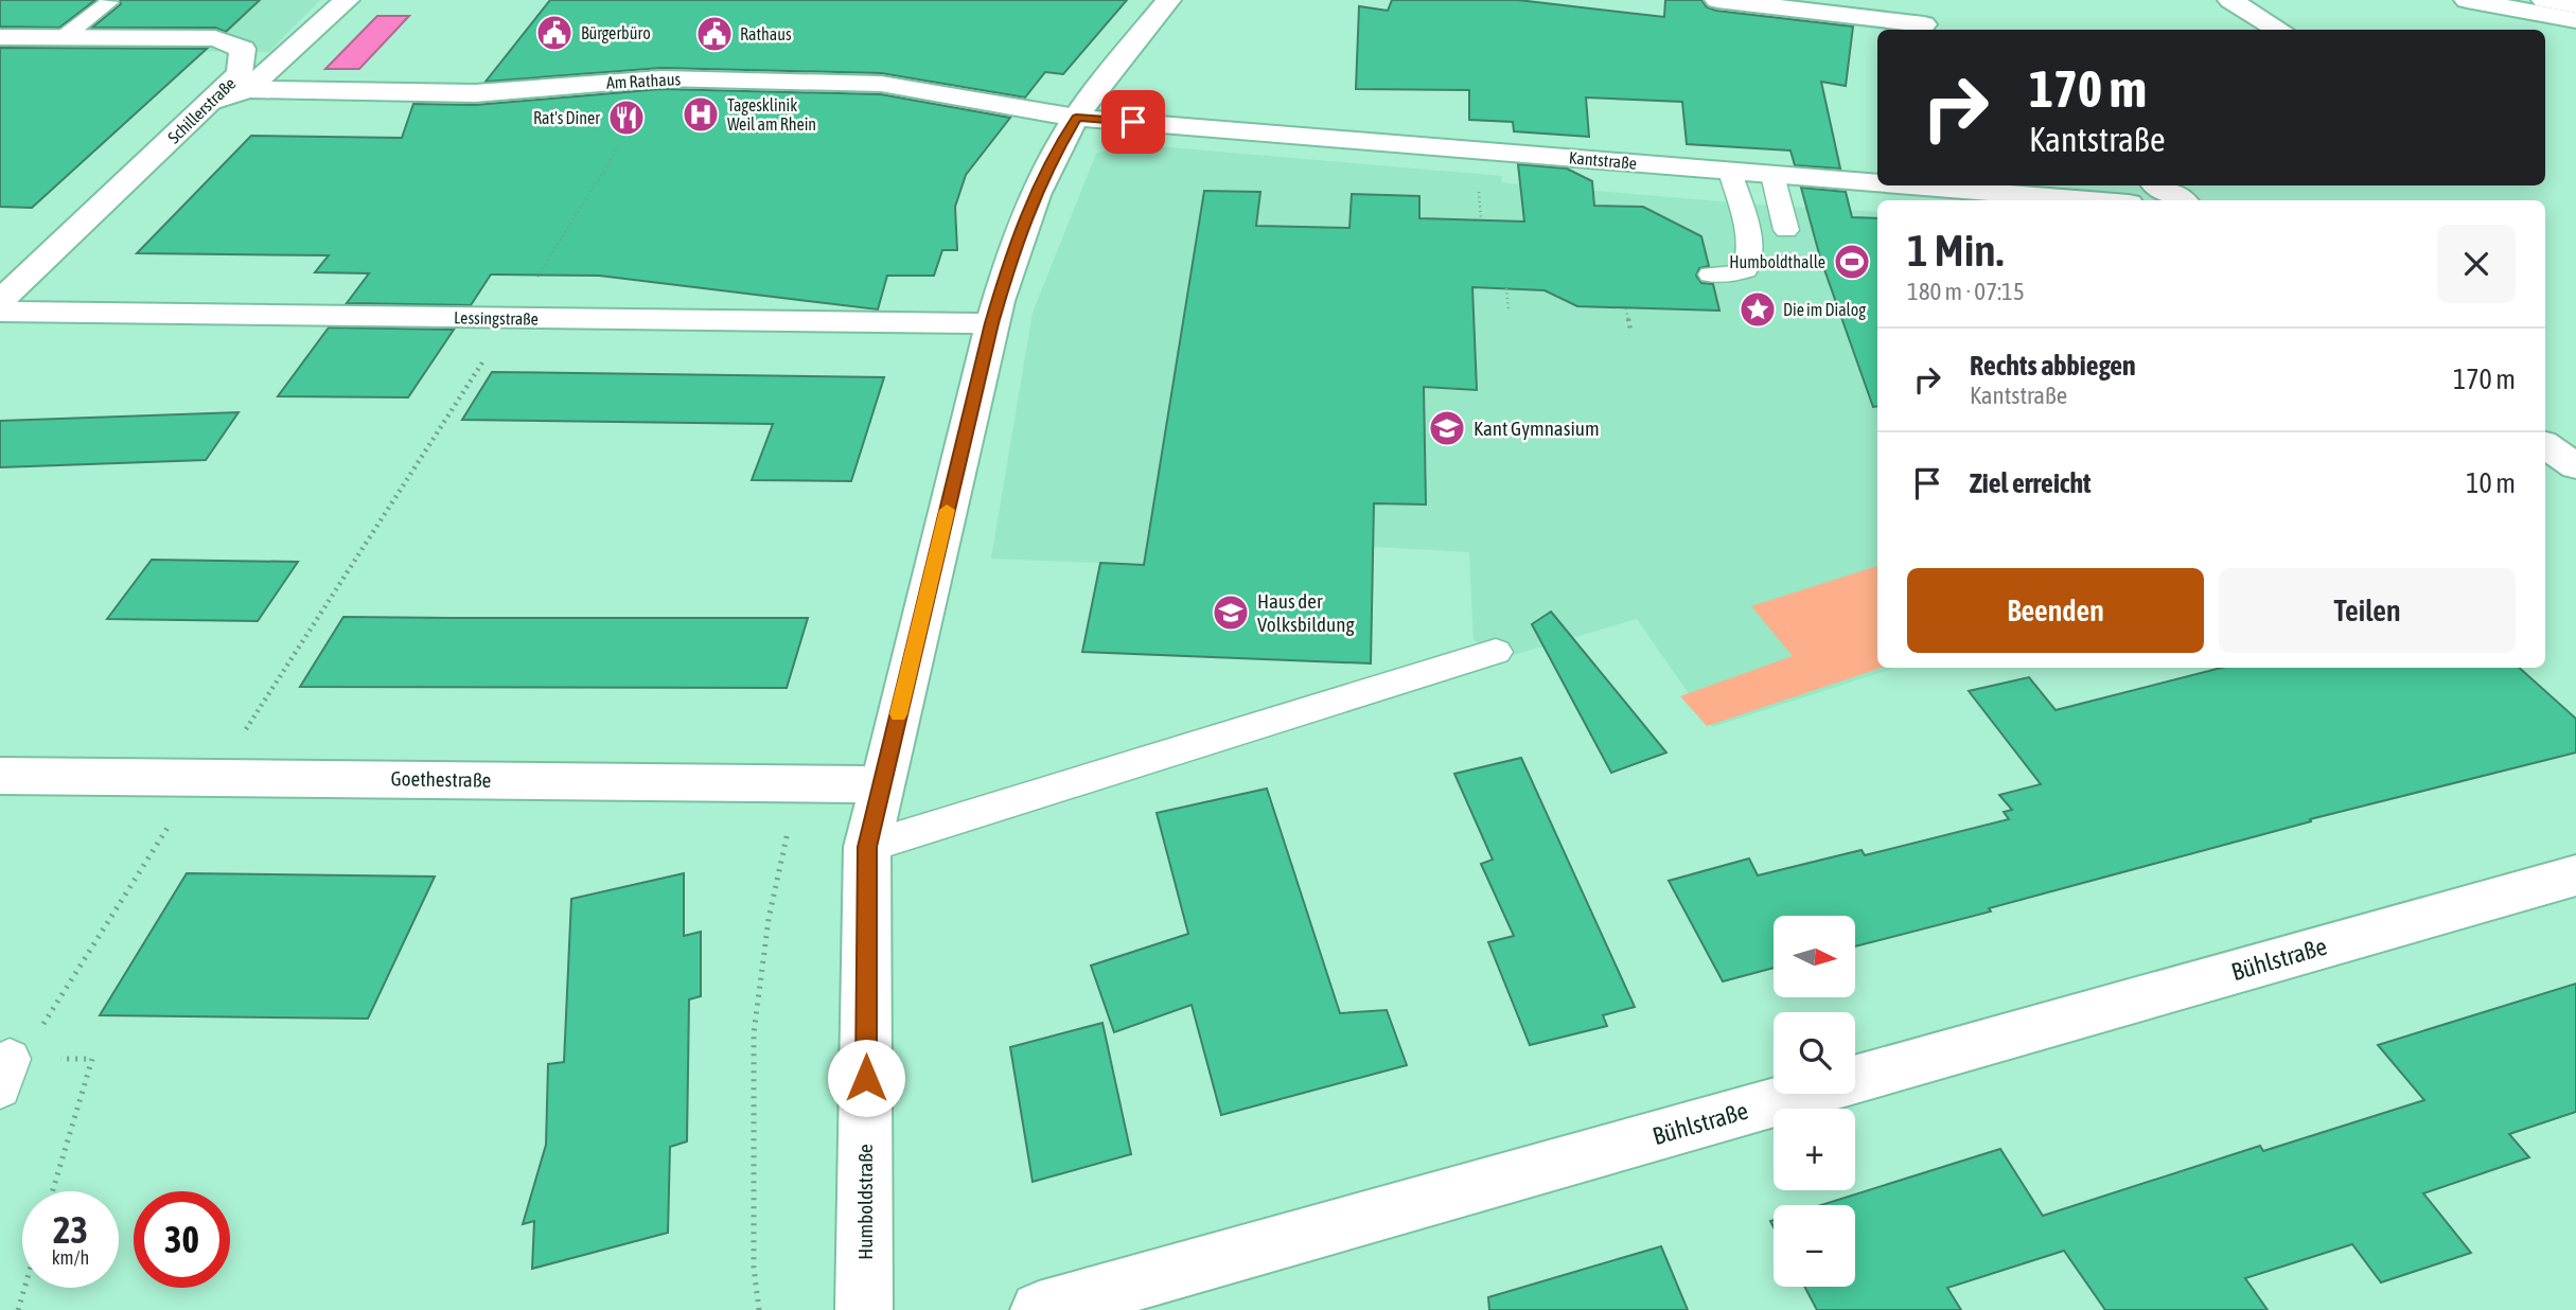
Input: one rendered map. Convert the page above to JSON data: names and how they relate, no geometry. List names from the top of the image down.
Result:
{
  "streets": {
    "street": [
      "Am Rathaus",
      "Schillerstraße",
      "Kantstraße",
      "Lessingstraße",
      "Goethestraße",
      "Bühlstraße",
      "Humboldstraße"
    ]
  },
  "crossings": [
    ["Am Rathaus", "Schillerstraße"],
    ["Am Rathaus", "Kantstraße"],
    ["Am Rathaus", "Humboldstraße"],
    ["Kantstraße", "Humboldstraße"],
    ["Lessingstraße", "Humboldstraße"],
    ["Goethestraße", "Humboldstraße"]
  ],
  "places": {
    "public building": ["Bürgerbüro", "Rathaus"],
    "hospital": ["Tagesklinik Weil am Rhein"],
    "restaurant": ["Rat's Diner"],
    "sports": ["Humboldthalle"],
    "place": ["Die im Dialog"],
    "school or university": ["Kant Gymnasium", "Haus der Volksbildung"]
  },
  "north": "right",
  "page": {
    "turn": ["170 m", "Kantstraße"],
    "heading": ["1 Min.", "180 m · 07:15"],
    "list": [
      {
        "name": "Rechts abbiegen",
        "note": "Kantstraße",
        "value": "170 m"
      },
      {
        "name": "Ziel erreicht",
        "value": "10 m"
      }
    ],
    "buttons": ["Beenden", "Teilen"],
    "map_buttons": ["+", "−"],
    "speed": "23 km/h",
    "limit": "30"
  }
}
